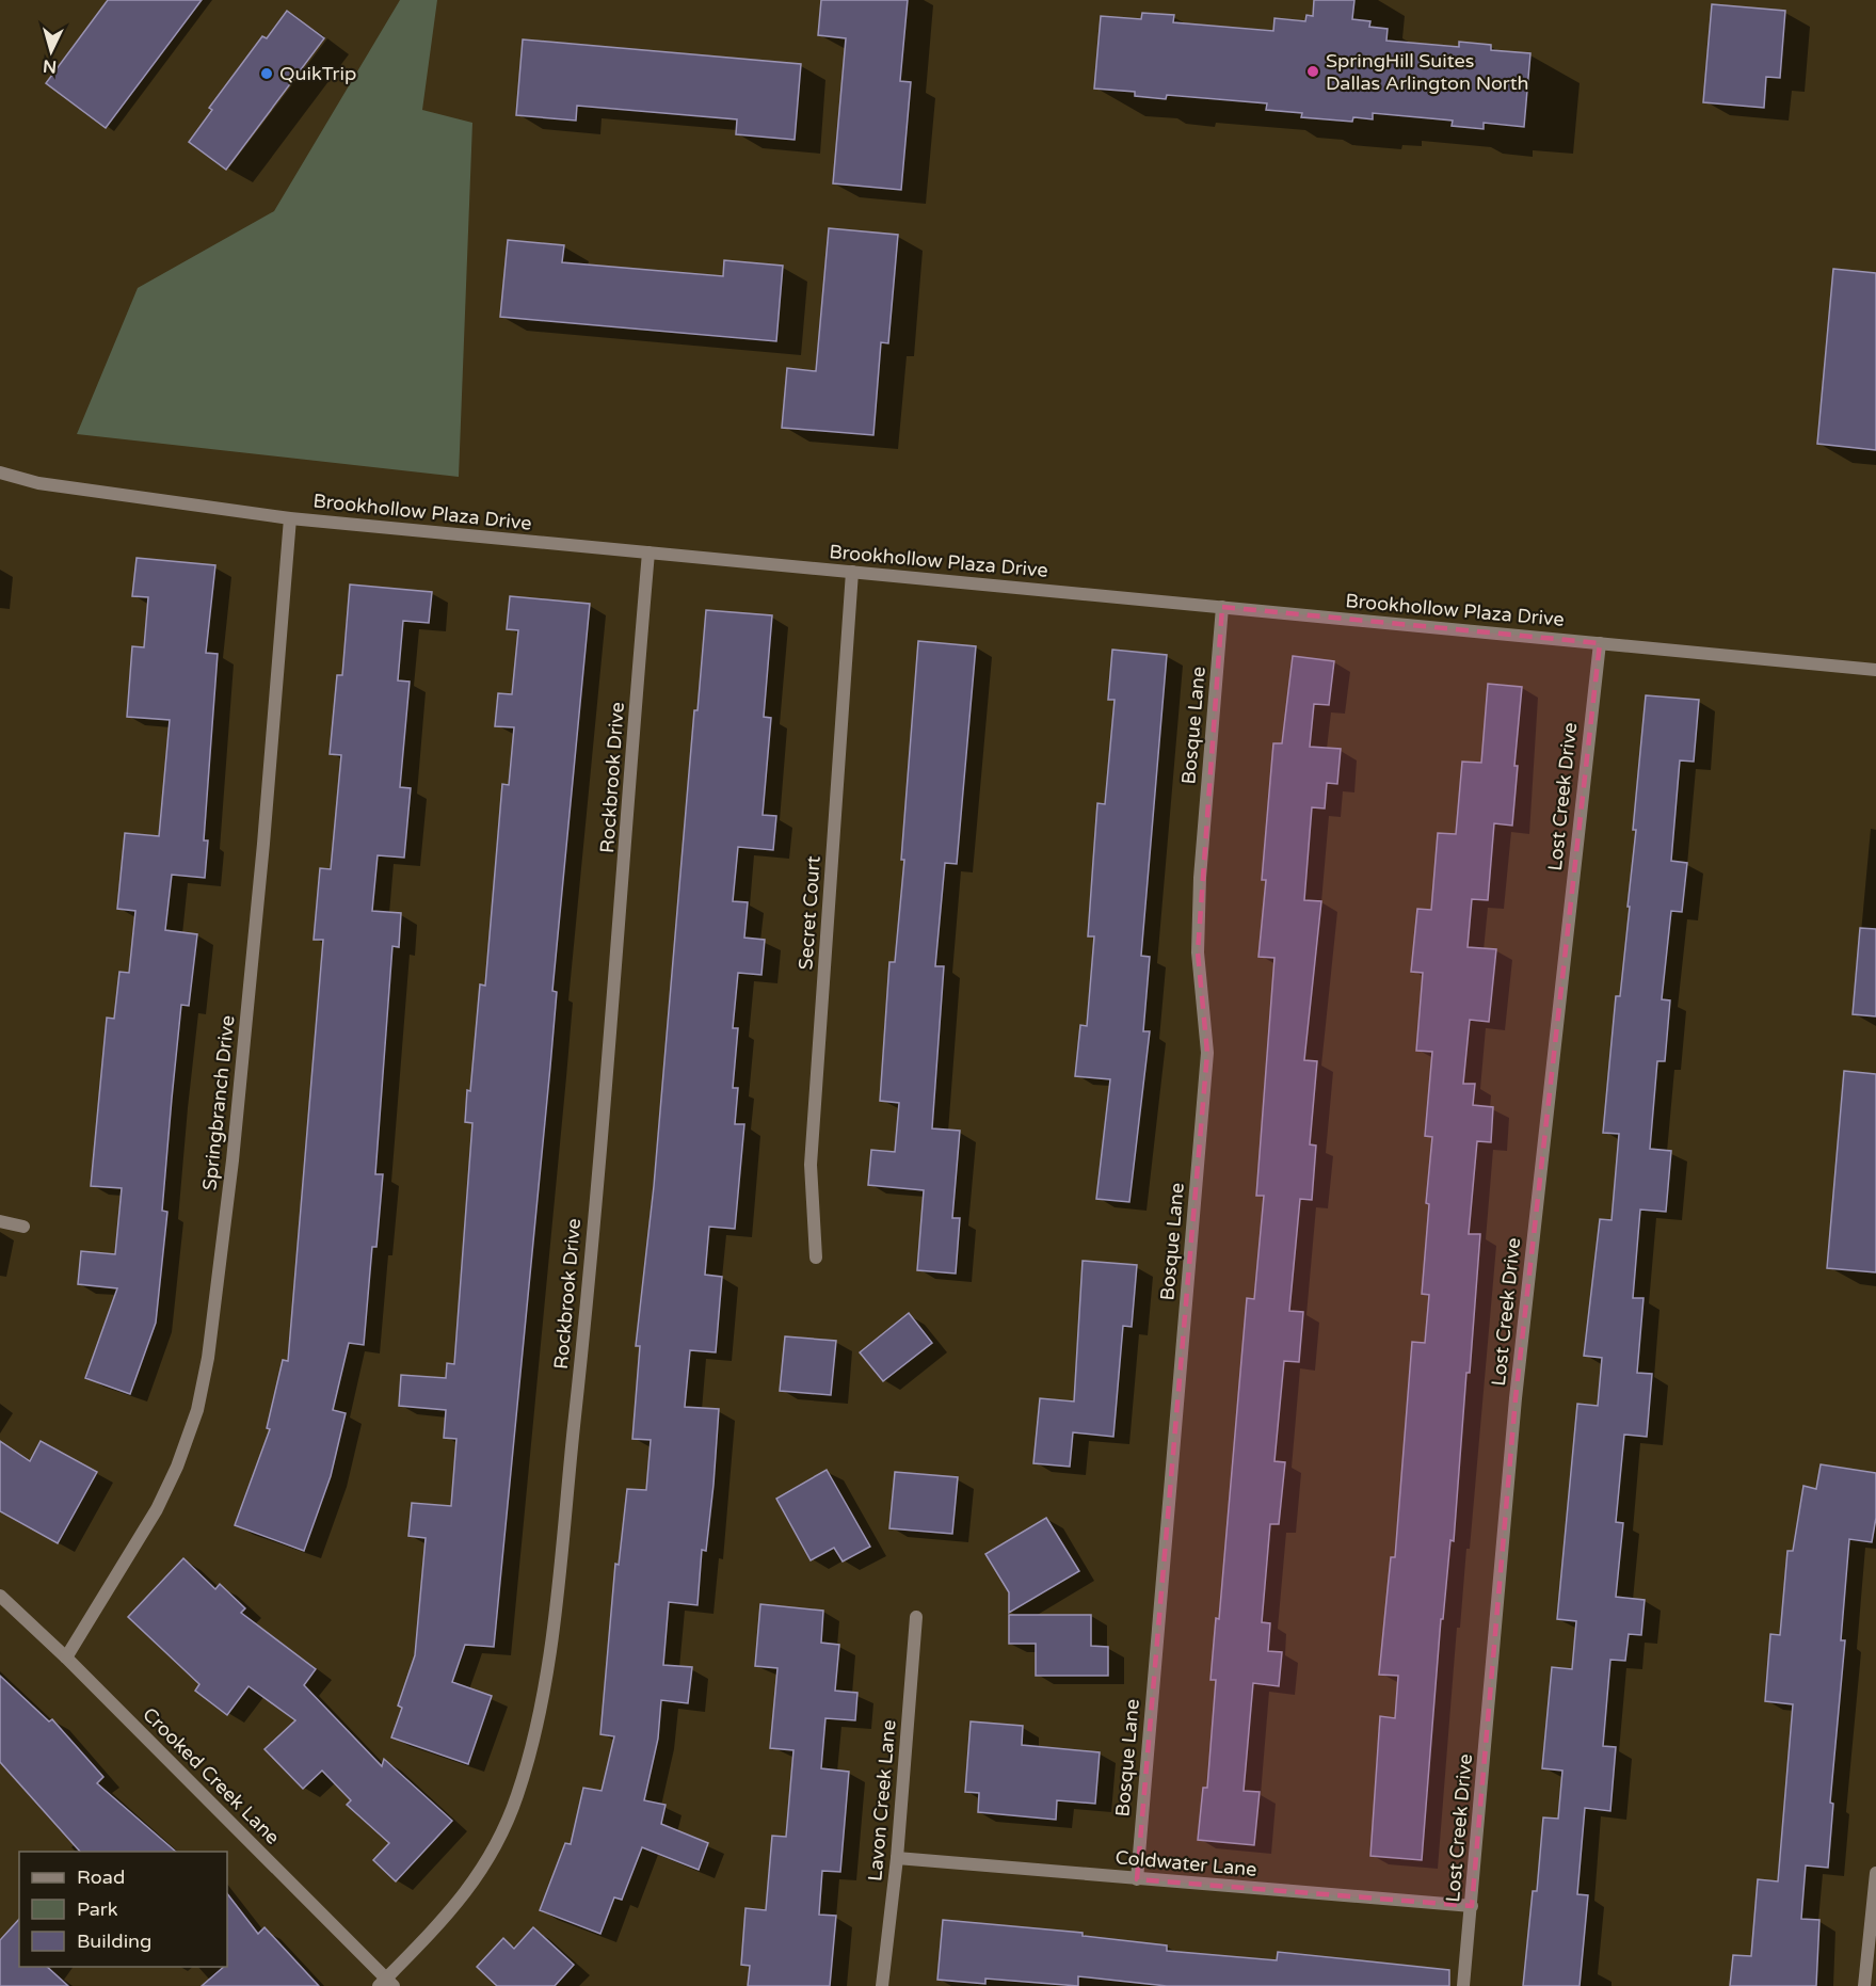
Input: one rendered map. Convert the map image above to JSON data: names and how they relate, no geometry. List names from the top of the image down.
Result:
{
  "streets": {
    "street": [
      "Brookhollow Plaza Drive",
      "Bosque Lane",
      "Rockbrook Drive",
      "Lost Creek Drive",
      "Secret Court",
      "Springbranch Drive",
      "Crooked Creek Lane",
      "Lavon Creek Lane",
      "Coldwater Lane"
    ]
  },
  "crossings": [
    ["Brookhollow Plaza Drive", "Bosque Lane"],
    ["Brookhollow Plaza Drive", "Rockbrook Drive"],
    ["Brookhollow Plaza Drive", "Lost Creek Drive"],
    ["Brookhollow Plaza Drive", "Secret Court"],
    ["Brookhollow Plaza Drive", "Springbranch Drive"],
    ["Bosque Lane", "Coldwater Lane"],
    ["Rockbrook Drive", "Crooked Creek Lane"],
    ["Lost Creek Drive", "Coldwater Lane"],
    ["Springbranch Drive", "Crooked Creek Lane"],
    ["Lavon Creek Lane", "Coldwater Lane"]
  ],
  "places": ["SpringHill Suites Dallas Arlington North", "QuikTrip"],
  "legend": ["Road", "Park", "Building"],
  "north": "bottom"
}
